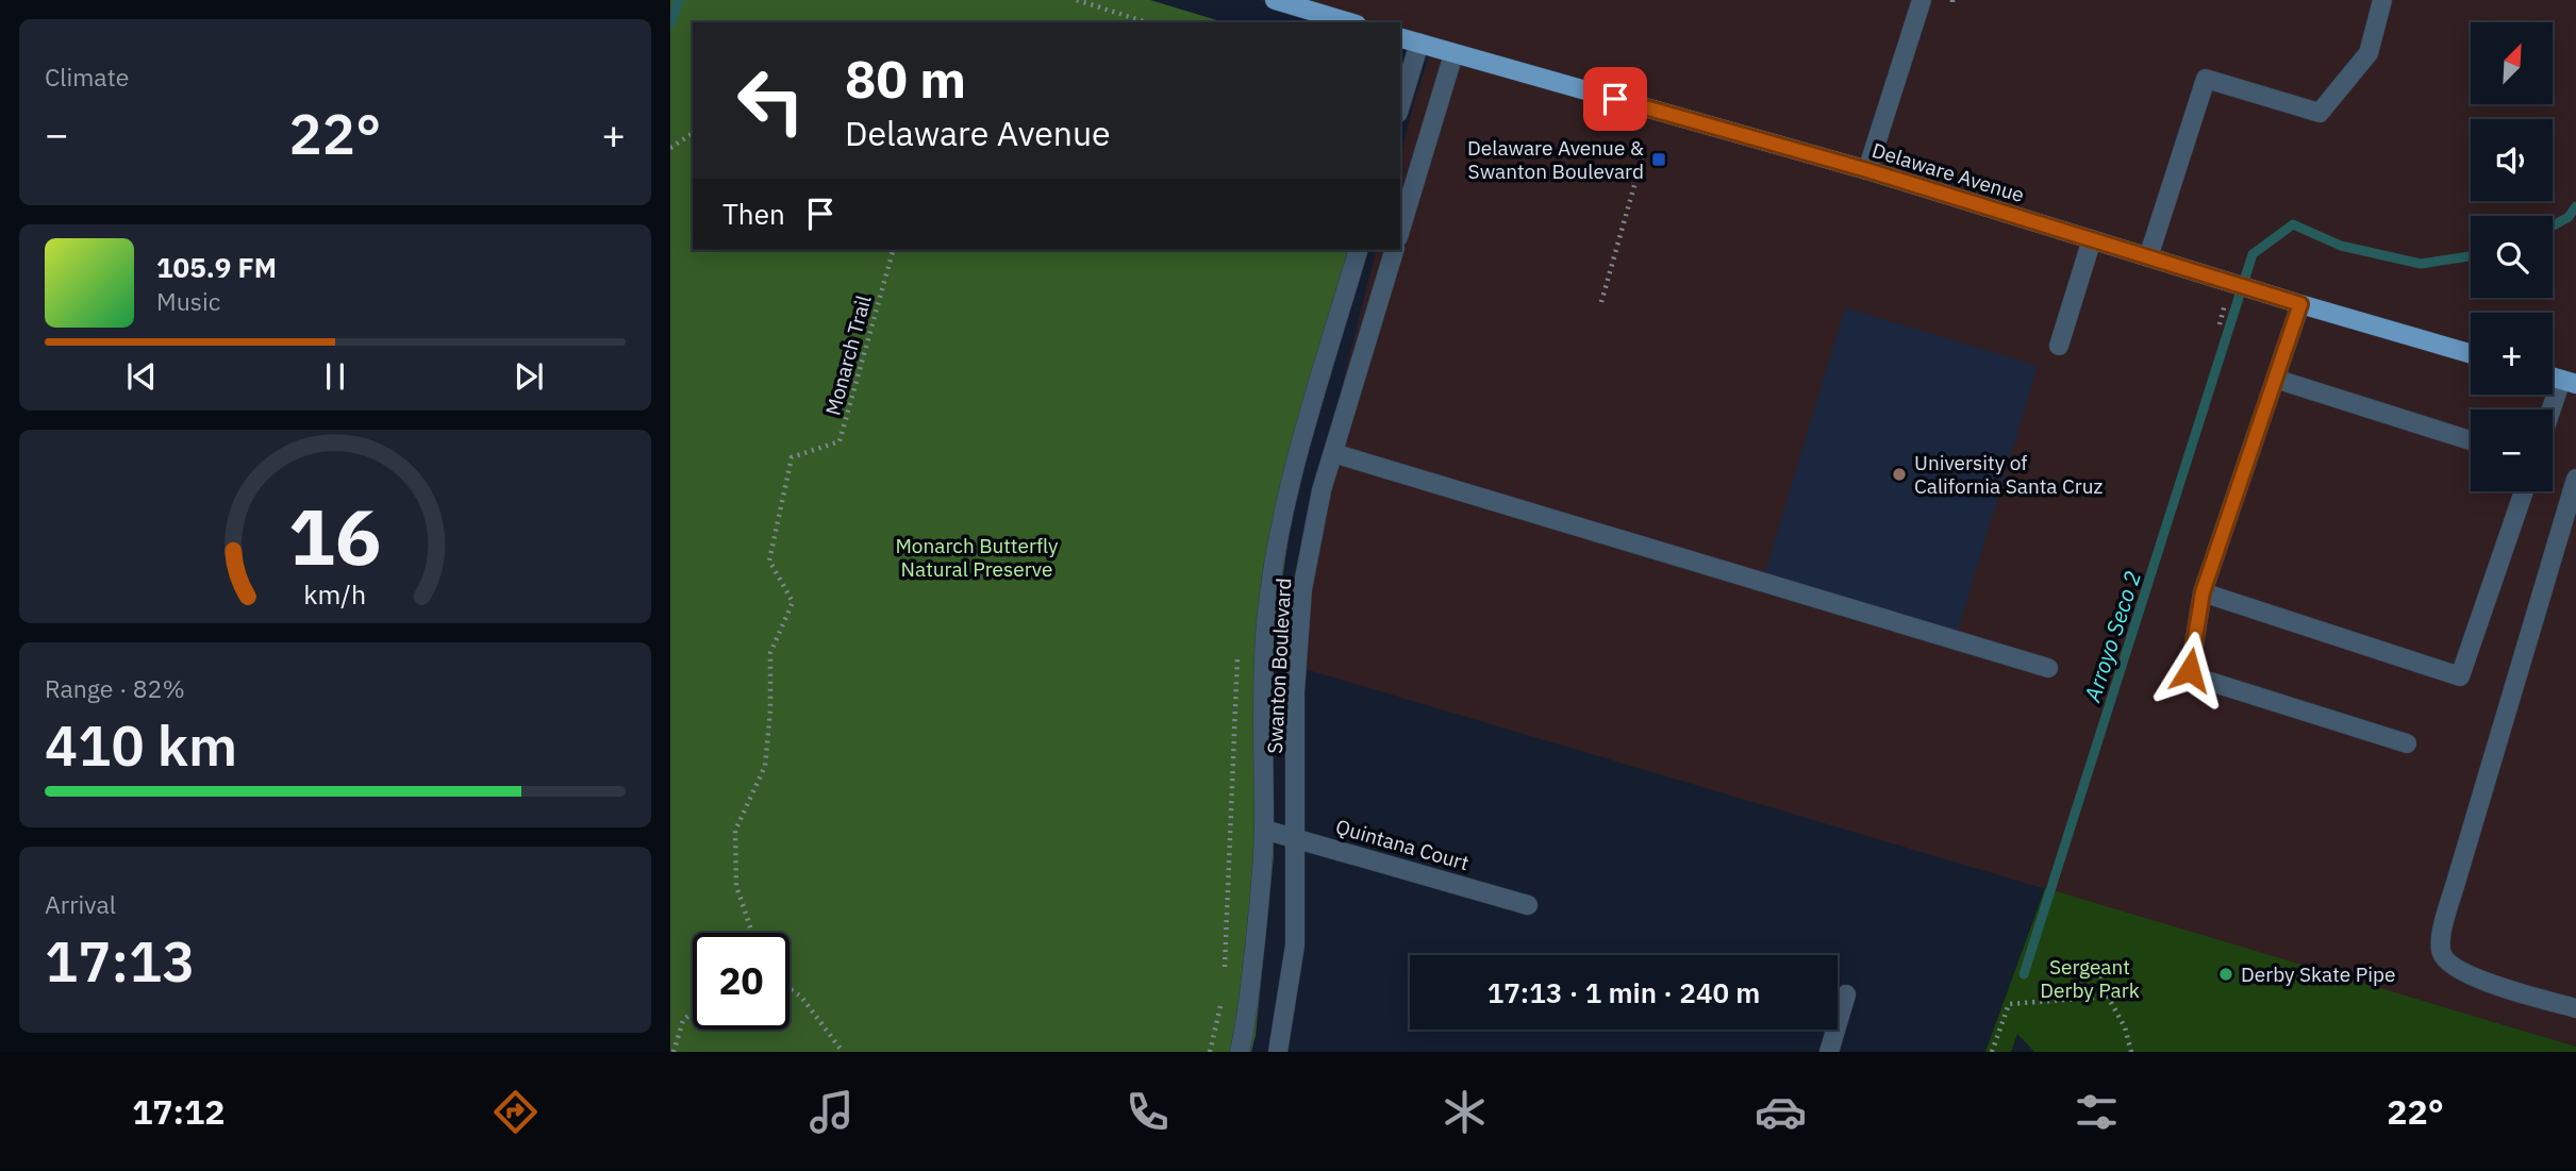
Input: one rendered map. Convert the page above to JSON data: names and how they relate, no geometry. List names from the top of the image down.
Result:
{
  "streets": {
    "main road": ["Delaware Avenue"],
    "street": ["Swanton Boulevard", "Quintana Court"],
    "path": ["Monarch Trail"]
  },
  "crossings": [
    ["Swanton Boulevard", "Quintana Court"]
  ],
  "water": ["Arroyo Seco 2"],
  "parks": ["Monarch Butterfly Natural Preserve", "Sergeant Derby Park"],
  "places": {
    "transit": ["Delaware Avenue & Swanton Boulevard"],
    "other": ["University of California Santa Cruz", "Derby Skate Pipe"]
  },
  "north": "top right",
  "page": {
    "tile": [
      "Climate",
      ["Range · 82%", "410 km"],
      ["Arrival", "17:13"]
    ],
    "map_buttons": ["+", "−"],
    "turn": ["80 m", "Delaware Avenue"],
    "heat": ["−", "22°", "+"],
    "then": "Then",
    "song": ["105.9 FM", "Music"],
    "limit": "20",
    "trip": "17:13 · 1 min · 240 m",
    "tabs": ["17:12", "22°"],
    "gauge": ["16", "km/h"]
  }
}
